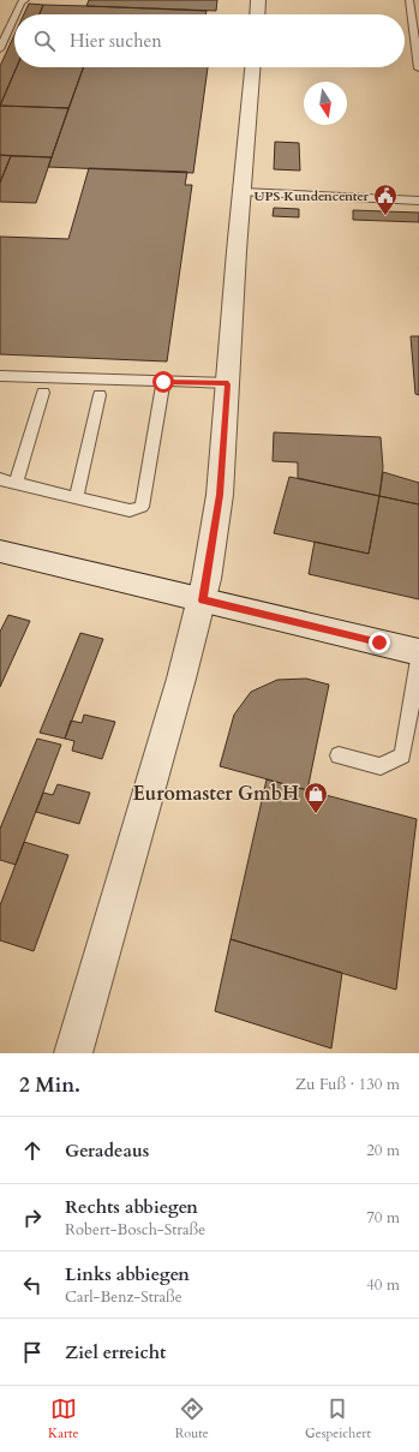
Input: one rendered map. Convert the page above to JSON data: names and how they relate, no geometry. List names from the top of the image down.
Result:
{
  "places": {
    "public building": ["UPS Kundencenter"],
    "shop": ["Euromaster GmbH"]
  },
  "north": "bottom",
  "page": {
    "search": "Hier suchen",
    "heading": ["2 Min.", "Zu Fuß · 130 m"],
    "list": [
      ["Geradeaus", "20 m"],
      ["Rechts abbiegen", "Robert-Bosch-Straße", "70 m"],
      ["Links abbiegen", "Carl-Benz-Straße", "40 m"],
      "Ziel erreicht"
    ],
    "nav": ["Karte", "Route", "Gespeichert"]
  }
}
